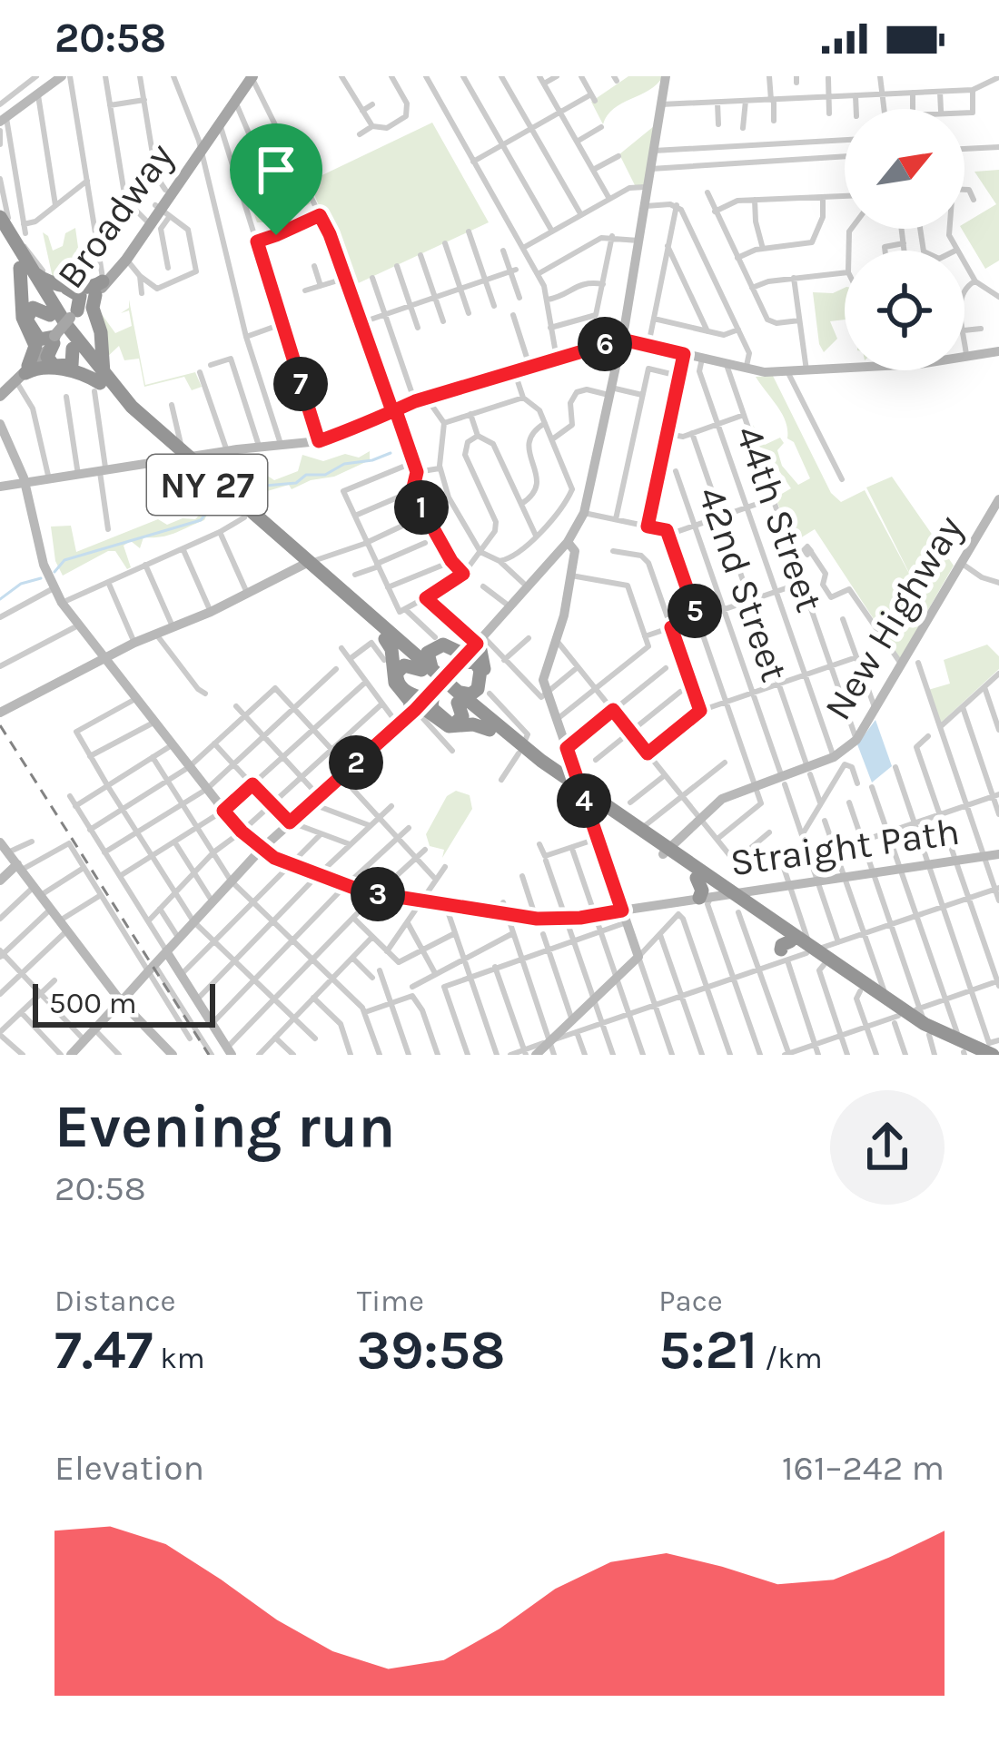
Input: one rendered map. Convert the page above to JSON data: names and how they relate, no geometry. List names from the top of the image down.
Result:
{
  "streets": {
    "highway": ["NY 27"],
    "main road": ["Broadway", "New Highway", "Straight Path"],
    "street": ["44th Street", "42nd Street"]
  },
  "crossings": [
    ["NY 27", "New Highway"],
    ["NY 27", "Straight Path"],
    ["44th Street", "New Highway"],
    ["42nd Street", "New Highway"],
    ["42nd Street", "Straight Path"]
  ],
  "scale_bar": "500 m",
  "north": "top right",
  "page": {
    "status": "20:58",
    "pins": [
      "6",
      "7",
      "1",
      "5",
      "2",
      "4",
      "3"
    ],
    "scale": "500 m",
    "heading": ["Evening run", "20:58"],
    "stats": [
      ["Distance", "7.47 km"],
      ["Time", "39:58"],
      ["Pace", "5:21 /km"]
    ],
    "chart": ["Elevation", "161–242 m"]
  }
}
